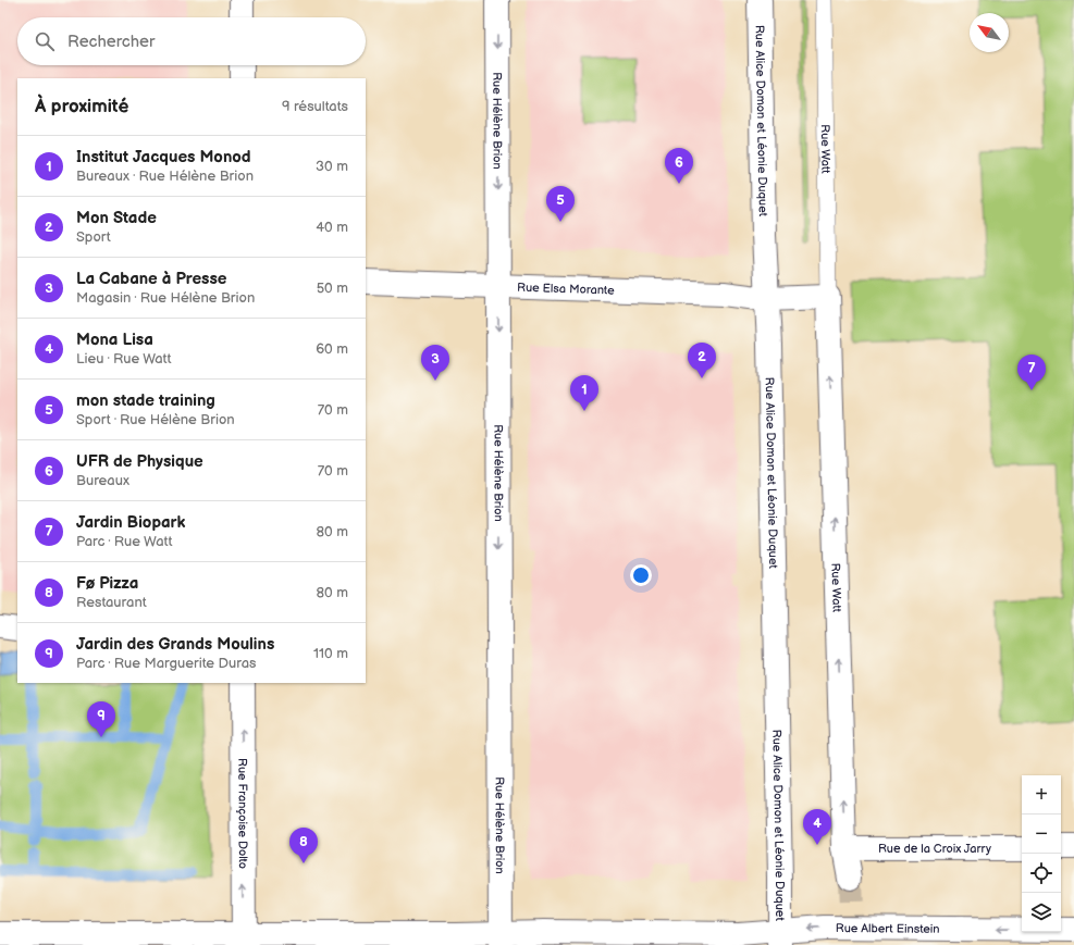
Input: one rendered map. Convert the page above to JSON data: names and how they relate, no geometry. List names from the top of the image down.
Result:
{
  "streets": {
    "street": [
      "Rue Hélène Brion",
      "Rue Alice Domon et Léonie Duquet",
      "Rue Watt",
      "Rue Elsa Morante",
      "Rue Françoise Dolto",
      "Rue de la Croix Jarry",
      "Rue Albert Einstein"
    ]
  },
  "crossings": [
    ["Rue Hélène Brion", "Rue Elsa Morante"],
    ["Rue Hélène Brion", "Rue Albert Einstein"],
    ["Rue Alice Domon et Léonie Duquet", "Rue Elsa Morante"],
    ["Rue Alice Domon et Léonie Duquet", "Rue Albert Einstein"],
    ["Rue Watt", "Rue de la Croix Jarry"],
    ["Rue Françoise Dolto", "Rue Albert Einstein"]
  ],
  "one_way": ["Rue Hélène Brion", "Rue Watt", "Rue Françoise Dolto"],
  "north": "top left",
  "page": {
    "search": "Rechercher",
    "heading": ["À proximité", "9 résultats"],
    "list": [
      {
        "mark": "1",
        "name": "Institut Jacques Monod",
        "note": "Bureaux · Rue Hélène Brion",
        "value": "30 m"
      },
      {
        "mark": "2",
        "name": "Mon Stade",
        "note": "Sport",
        "value": "40 m"
      },
      {
        "mark": "3",
        "name": "La Cabane à Presse",
        "note": "Magasin · Rue Hélène Brion",
        "value": "50 m"
      },
      {
        "mark": "4",
        "name": "Mona Lisa",
        "note": "Lieu · Rue Watt",
        "value": "60 m"
      },
      {
        "mark": "5",
        "name": "mon stade training",
        "note": "Sport · Rue Hélène Brion",
        "value": "70 m"
      },
      {
        "mark": "6",
        "name": "UFR de Physique",
        "note": "Bureaux",
        "value": "70 m"
      },
      {
        "mark": "7",
        "name": "Jardin Biopark",
        "note": "Parc · Rue Watt",
        "value": "80 m"
      },
      {
        "mark": "8",
        "name": "Fø Pizza",
        "note": "Restaurant",
        "value": "80 m"
      },
      {
        "mark": "9",
        "name": "Jardin des Grands Moulins",
        "note": "Parc · Rue Marguerite Duras",
        "value": "110 m"
      }
    ],
    "pins": [
      "6",
      "5",
      "2",
      "3",
      "7",
      "1",
      "9",
      "4",
      "8"
    ],
    "map_buttons": ["+", "−"]
  }
}
